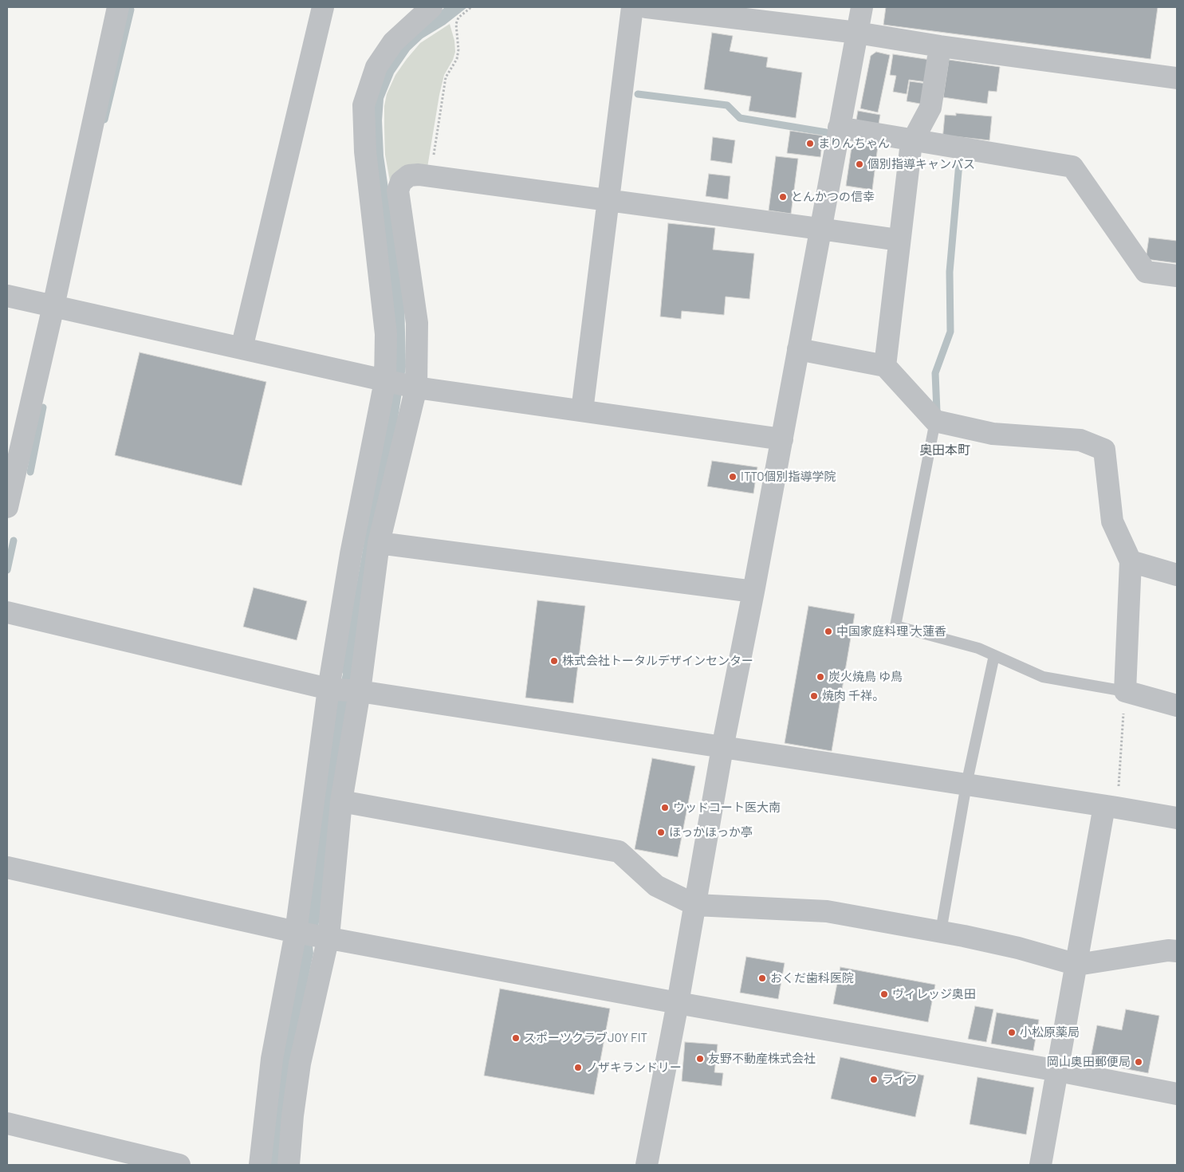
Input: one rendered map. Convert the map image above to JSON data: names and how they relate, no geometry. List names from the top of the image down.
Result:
{
  "districts": ["奥田本町"],
  "places": [
    "まりんちゃん",
    "個別指導キャンパス",
    "とんかつの信幸",
    "ITTO個別指導学院",
    "中国家庭料理 大蓮香",
    "株式会社トータルデザインセンター",
    "炭火焼鳥 ゆ鳥",
    "焼肉 千祥。",
    "ウッドコート医大南",
    "ほっかほっか亭",
    "おくだ歯科医院",
    "ヴィレッジ奥田",
    "小松原薬局",
    "スポーツクラブJOY FIT",
    "友野不動産株式会社",
    "岡山奥田郵便局",
    "ノザキランドリー",
    "ライフ"
  ]
}
